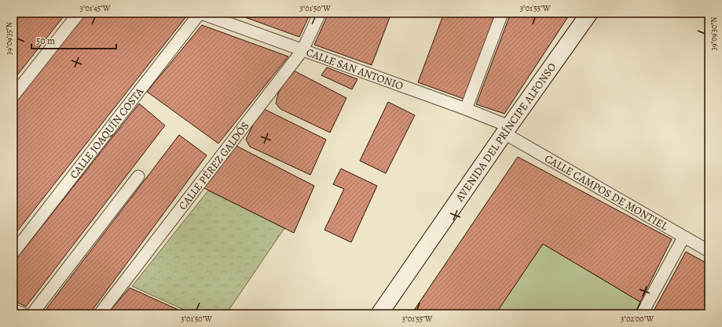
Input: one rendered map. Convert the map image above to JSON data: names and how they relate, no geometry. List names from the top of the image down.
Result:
{
  "streets": {
    "street": [
      "CALLE SAN ANTONIO",
      "CALLE JOAQUÍN COSTA",
      "AVENIDA DEL PRÍNCIPE ALFONSO",
      "CALLE PÉREZ GALDÓS",
      "CALLE CAMPOS DE MONTIEL"
    ]
  },
  "crossings": [
    ["CALLE SAN ANTONIO", "CALLE JOAQUÍN COSTA"],
    ["CALLE SAN ANTONIO", "AVENIDA DEL PRÍNCIPE ALFONSO"],
    ["CALLE SAN ANTONIO", "CALLE PÉREZ GALDÓS"],
    ["CALLE SAN ANTONIO", "CALLE CAMPOS DE MONTIEL"],
    ["AVENIDA DEL PRÍNCIPE ALFONSO", "CALLE CAMPOS DE MONTIEL"]
  ],
  "scale_bar": "50 m",
  "coordinates": [
    "3°01'45\"W",
    "3°01'50\"W",
    "3°01'55\"W",
    "39°09'30\"N",
    "39°09'35\"N",
    "3°02'00\"W"
  ]
}
